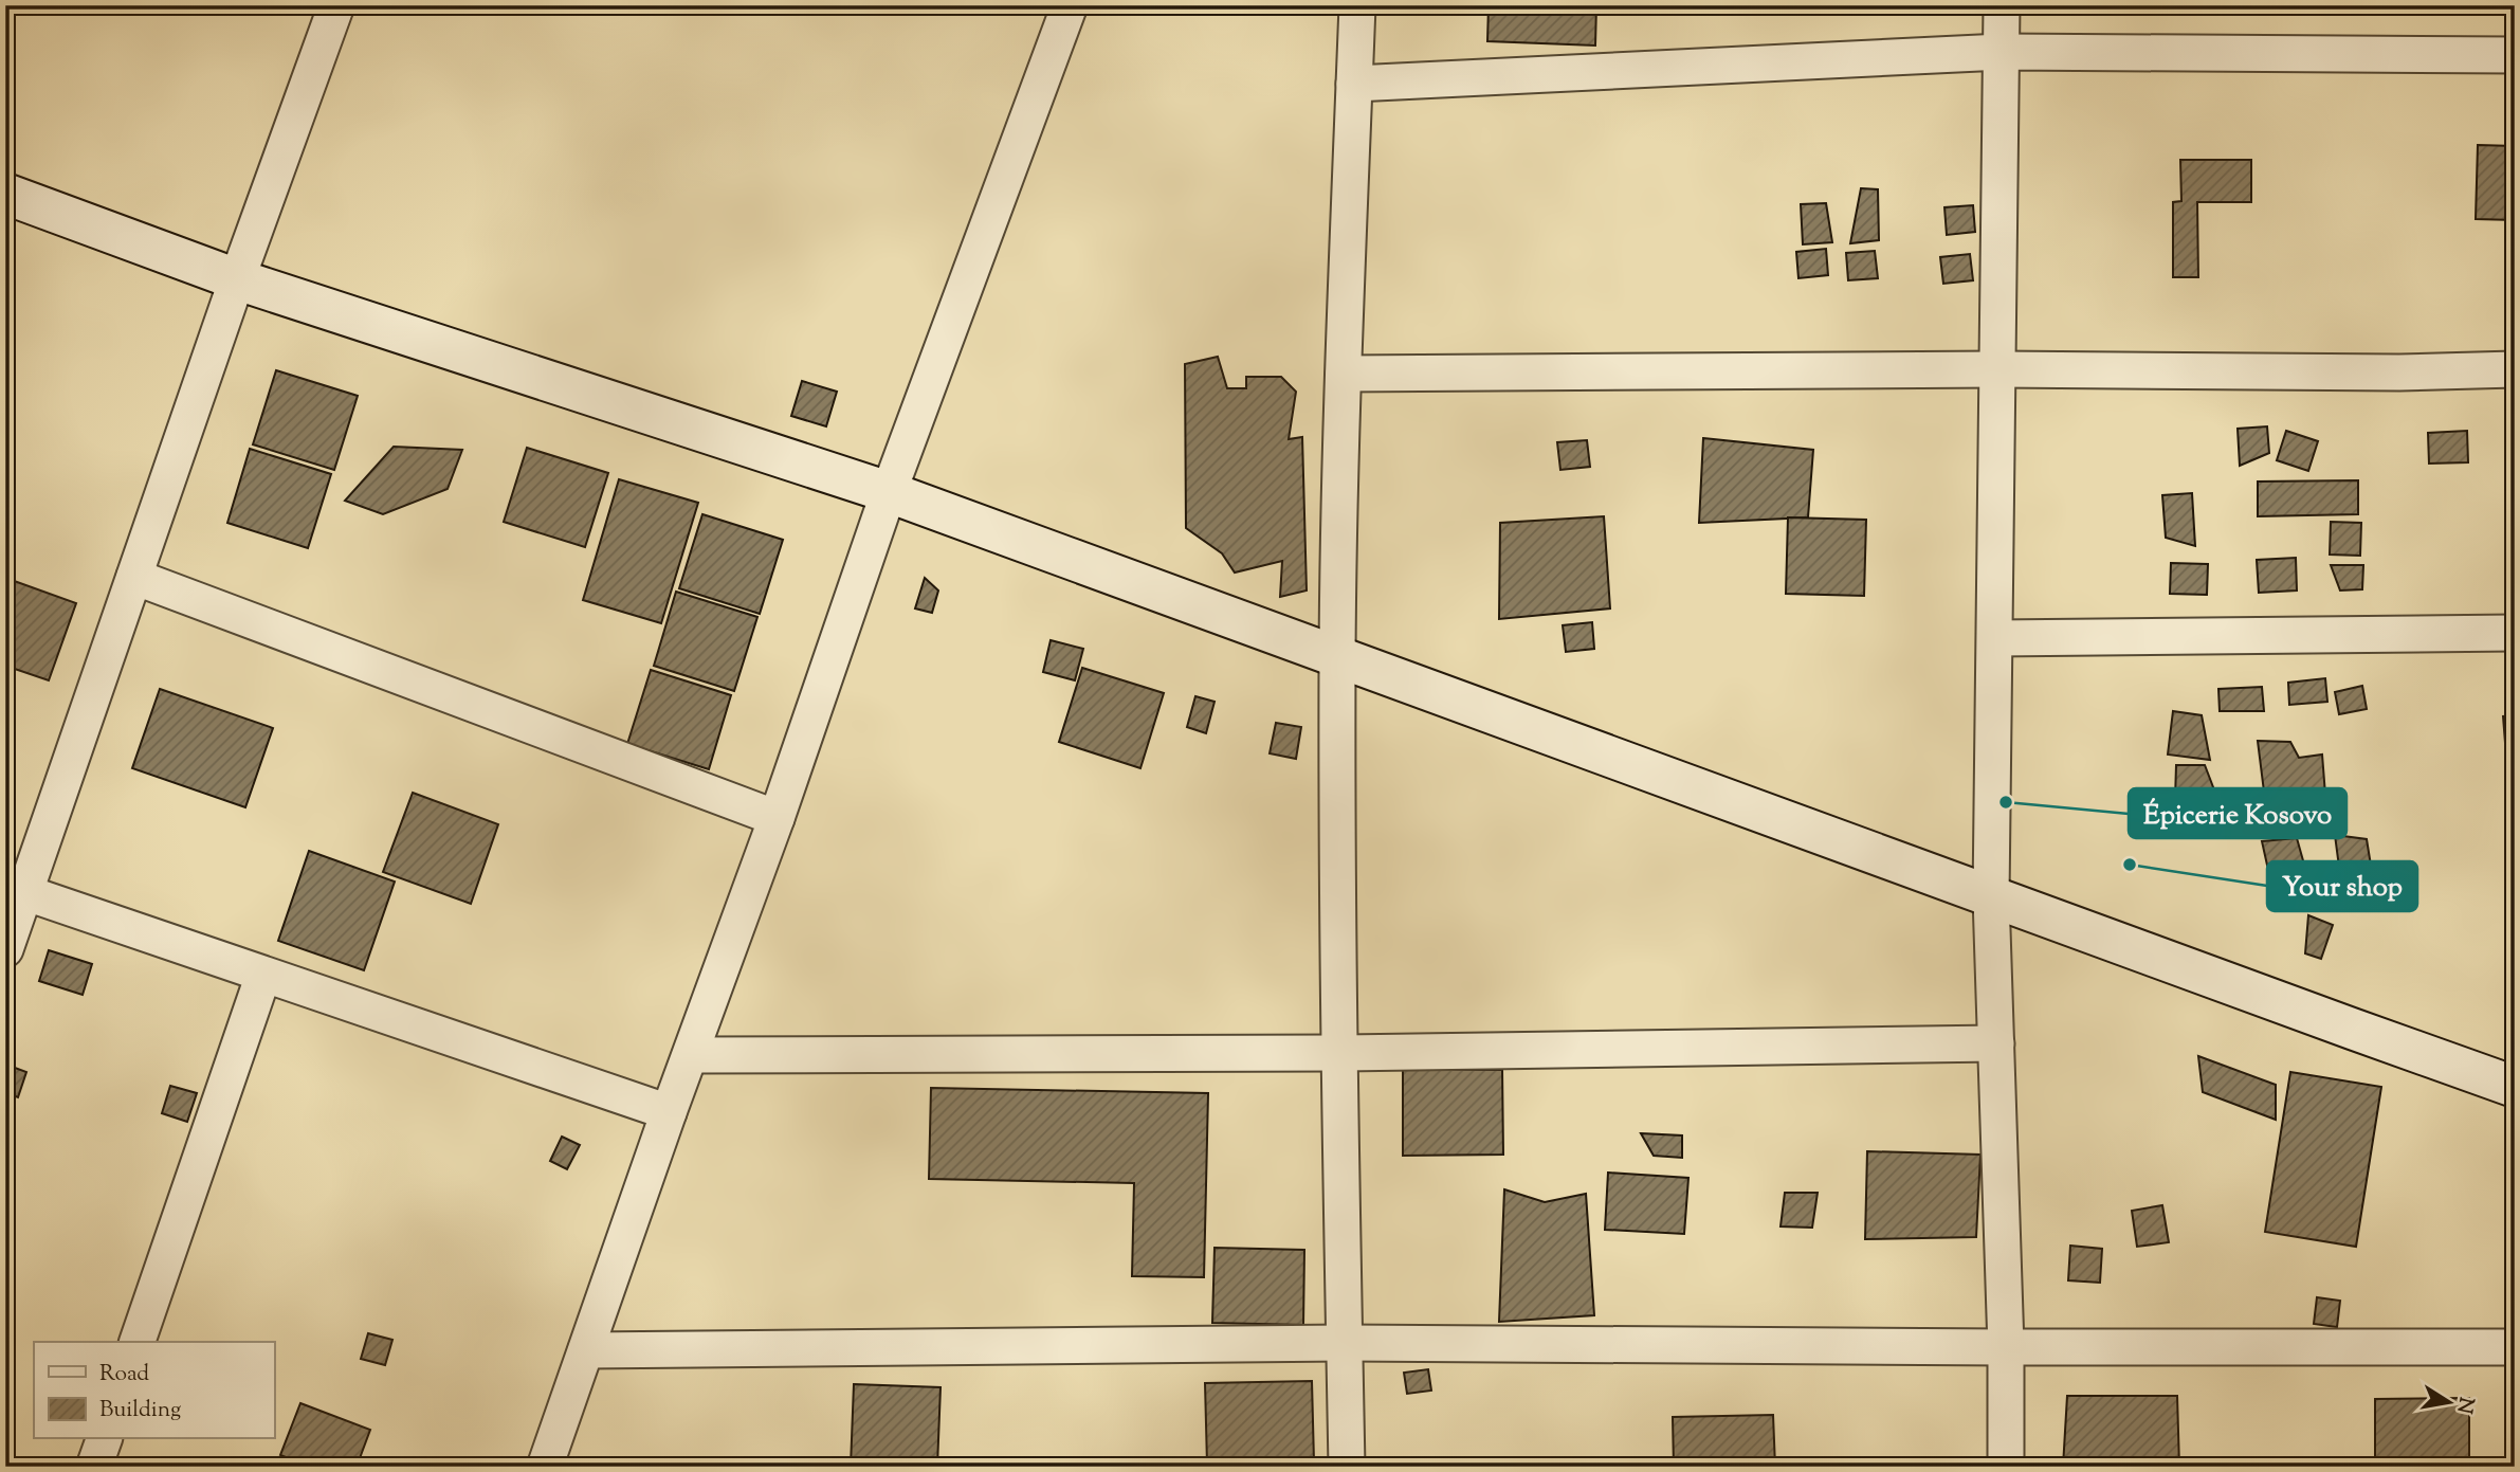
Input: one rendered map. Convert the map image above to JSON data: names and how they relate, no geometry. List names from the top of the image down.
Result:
{
  "places": ["Épicerie Kosovo", "Your shop"],
  "legend": ["Road", "Building"],
  "north": "right"
}
